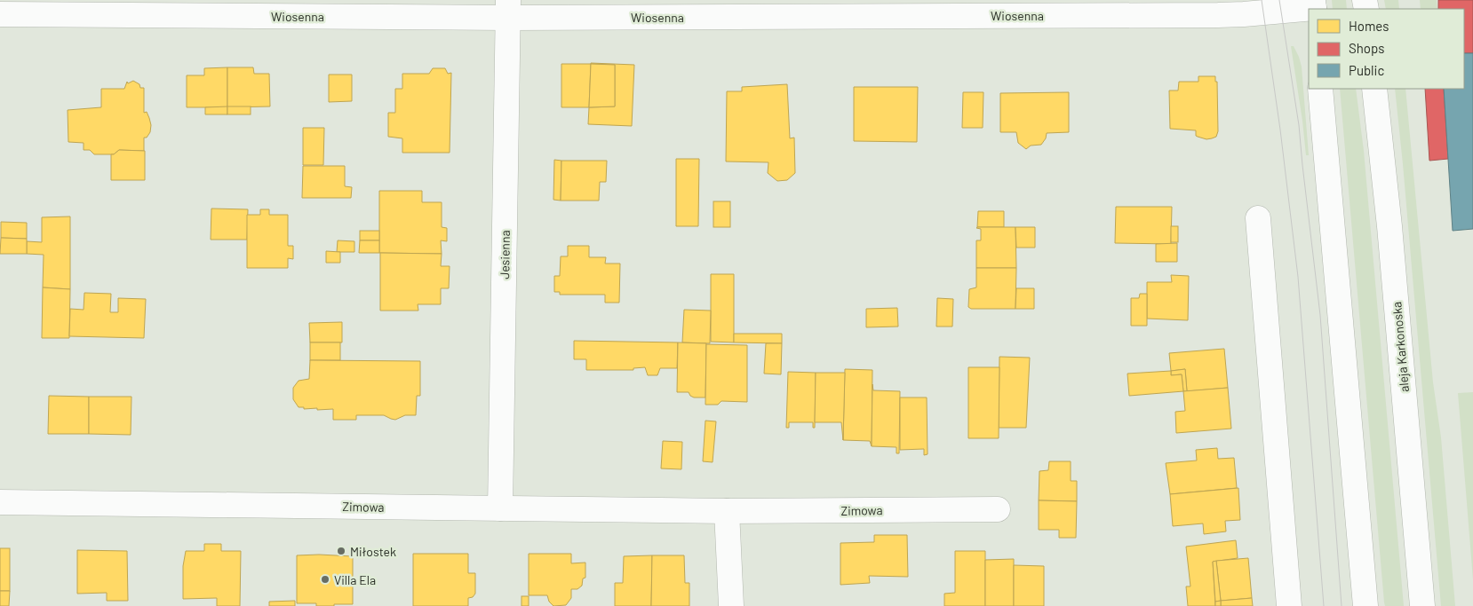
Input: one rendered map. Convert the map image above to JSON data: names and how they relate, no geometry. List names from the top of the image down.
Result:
{
  "streets": {
    "street": [
      "Wiosenna",
      "Jesienna",
      "aleja Karkonoska",
      "Zimowa"
    ]
  },
  "crossings": [
    ["Wiosenna", "Jesienna"],
    ["Jesienna", "Zimowa"]
  ],
  "places": ["Miłostek", "Villa Ela"],
  "legend": ["Homes", "Shops", "Public"]
}
